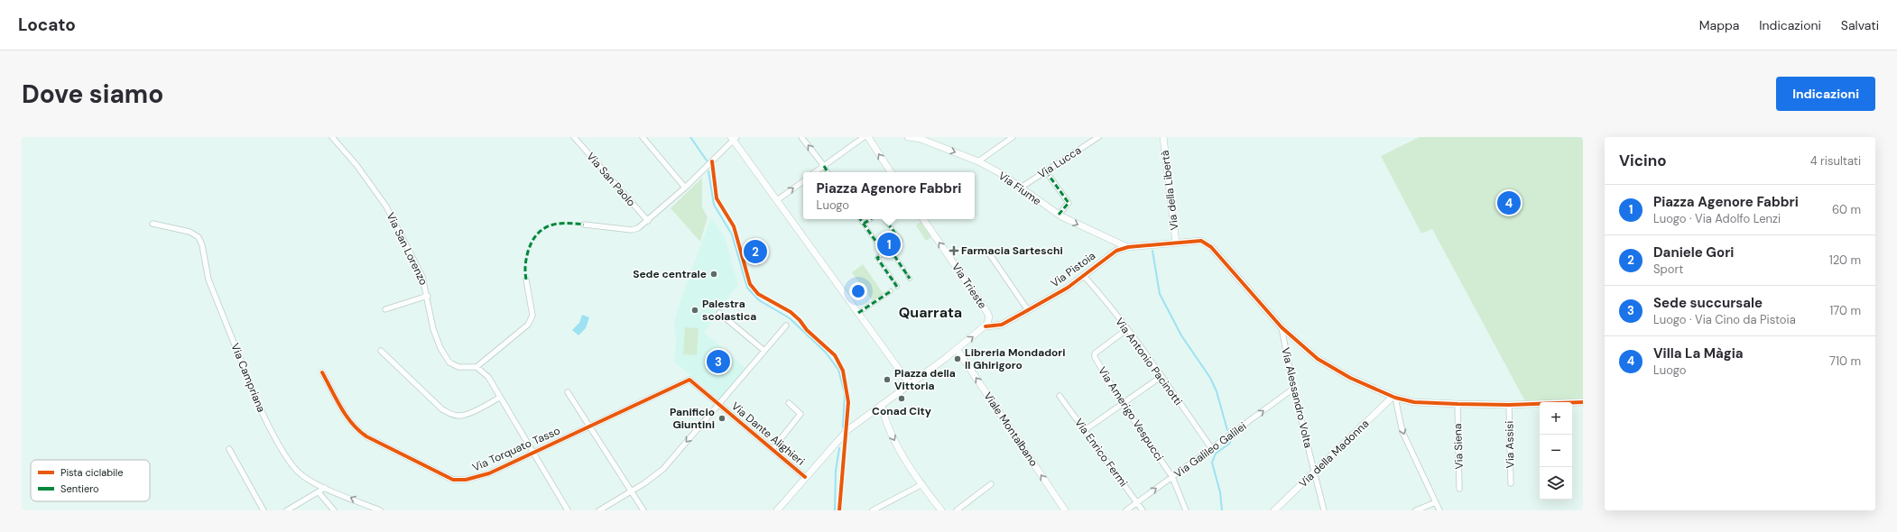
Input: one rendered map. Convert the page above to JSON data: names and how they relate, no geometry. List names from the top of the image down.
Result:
{
  "streets": {
    "street": [
      "Via Lucca",
      "Via San Paolo",
      "Via Fiume",
      "Via della Libertà",
      "Via San Lorenzo",
      "Via Pistoia",
      "Via Trieste",
      "Via Antonio Pacinotti",
      "Via Campriana",
      "Via Alessandro Volta",
      "Via Amerigo Vespucci",
      "Viale Montalbano",
      "Via Dante Alighieri",
      "Via Assisi",
      "Via Siena",
      "Via Torquato Tasso",
      "Via Galileo Galilei",
      "Via Enrico Fermi",
      "Via della Madonna"
    ]
  },
  "crossings": [
    ["Via Lucca", "Via Fiume"],
    ["Via Fiume", "Via Pistoia"],
    ["Via della Libertà", "Via Pistoia"],
    ["Via Pistoia", "Via Trieste"],
    ["Via Pistoia", "Via Antonio Pacinotti"],
    ["Via Pistoia", "Via Alessandro Volta"],
    ["Via Pistoia", "Via Assisi"],
    ["Via Pistoia", "Via Siena"],
    ["Via Pistoia", "Via della Madonna"],
    ["Via Antonio Pacinotti", "Via Amerigo Vespucci"],
    ["Via Antonio Pacinotti", "Via Galileo Galilei"],
    ["Via Alessandro Volta", "Via Galileo Galilei"],
    ["Via Alessandro Volta", "Via della Madonna"],
    ["Via Amerigo Vespucci", "Via Galileo Galilei"],
    ["Via Dante Alighieri", "Via Torquato Tasso"],
    ["Via Galileo Galilei", "Via Enrico Fermi"]
  ],
  "one_way": ["Via Fiume", "Viale Montalbano", "Via Galileo Galilei"],
  "districts": ["Quarrata"],
  "places": {
    "health": ["Farmacia Sarteschi"],
    "other": [
      "Sede centrale",
      "Palestra scolastica",
      "Libreria Mondadori Il Ghirigoro",
      "Piazza della Vittoria",
      "Conad City",
      "Panificio Giuntini"
    ]
  },
  "legend": ["Pista ciclabile", "Sentiero"],
  "page": {
    "header": "Locato",
    "nav": ["Mappa", "Indicazioni", "Salvati"],
    "buttons": "Indicazioni",
    "title": "Dove siamo",
    "heading": ["Vicino", "4 risultati"],
    "popup": ["Piazza Agenore Fabbri", "Luogo"],
    "list": [
      {
        "mark": "1",
        "name": "Piazza Agenore Fabbri",
        "note": "Luogo · Via Adolfo Lenzi",
        "value": "60 m"
      },
      {
        "mark": "2",
        "name": "Daniele Gori",
        "note": "Sport",
        "value": "120 m"
      },
      {
        "mark": "3",
        "name": "Sede succursale",
        "note": "Luogo · Via Cino da Pistoia",
        "value": "170 m"
      },
      {
        "mark": "4",
        "name": "Villa La Màgia",
        "note": "Luogo",
        "value": "710 m"
      }
    ],
    "pins": [
      "4",
      "1",
      "2",
      "3"
    ],
    "map_buttons": ["+", "−"]
  }
}
